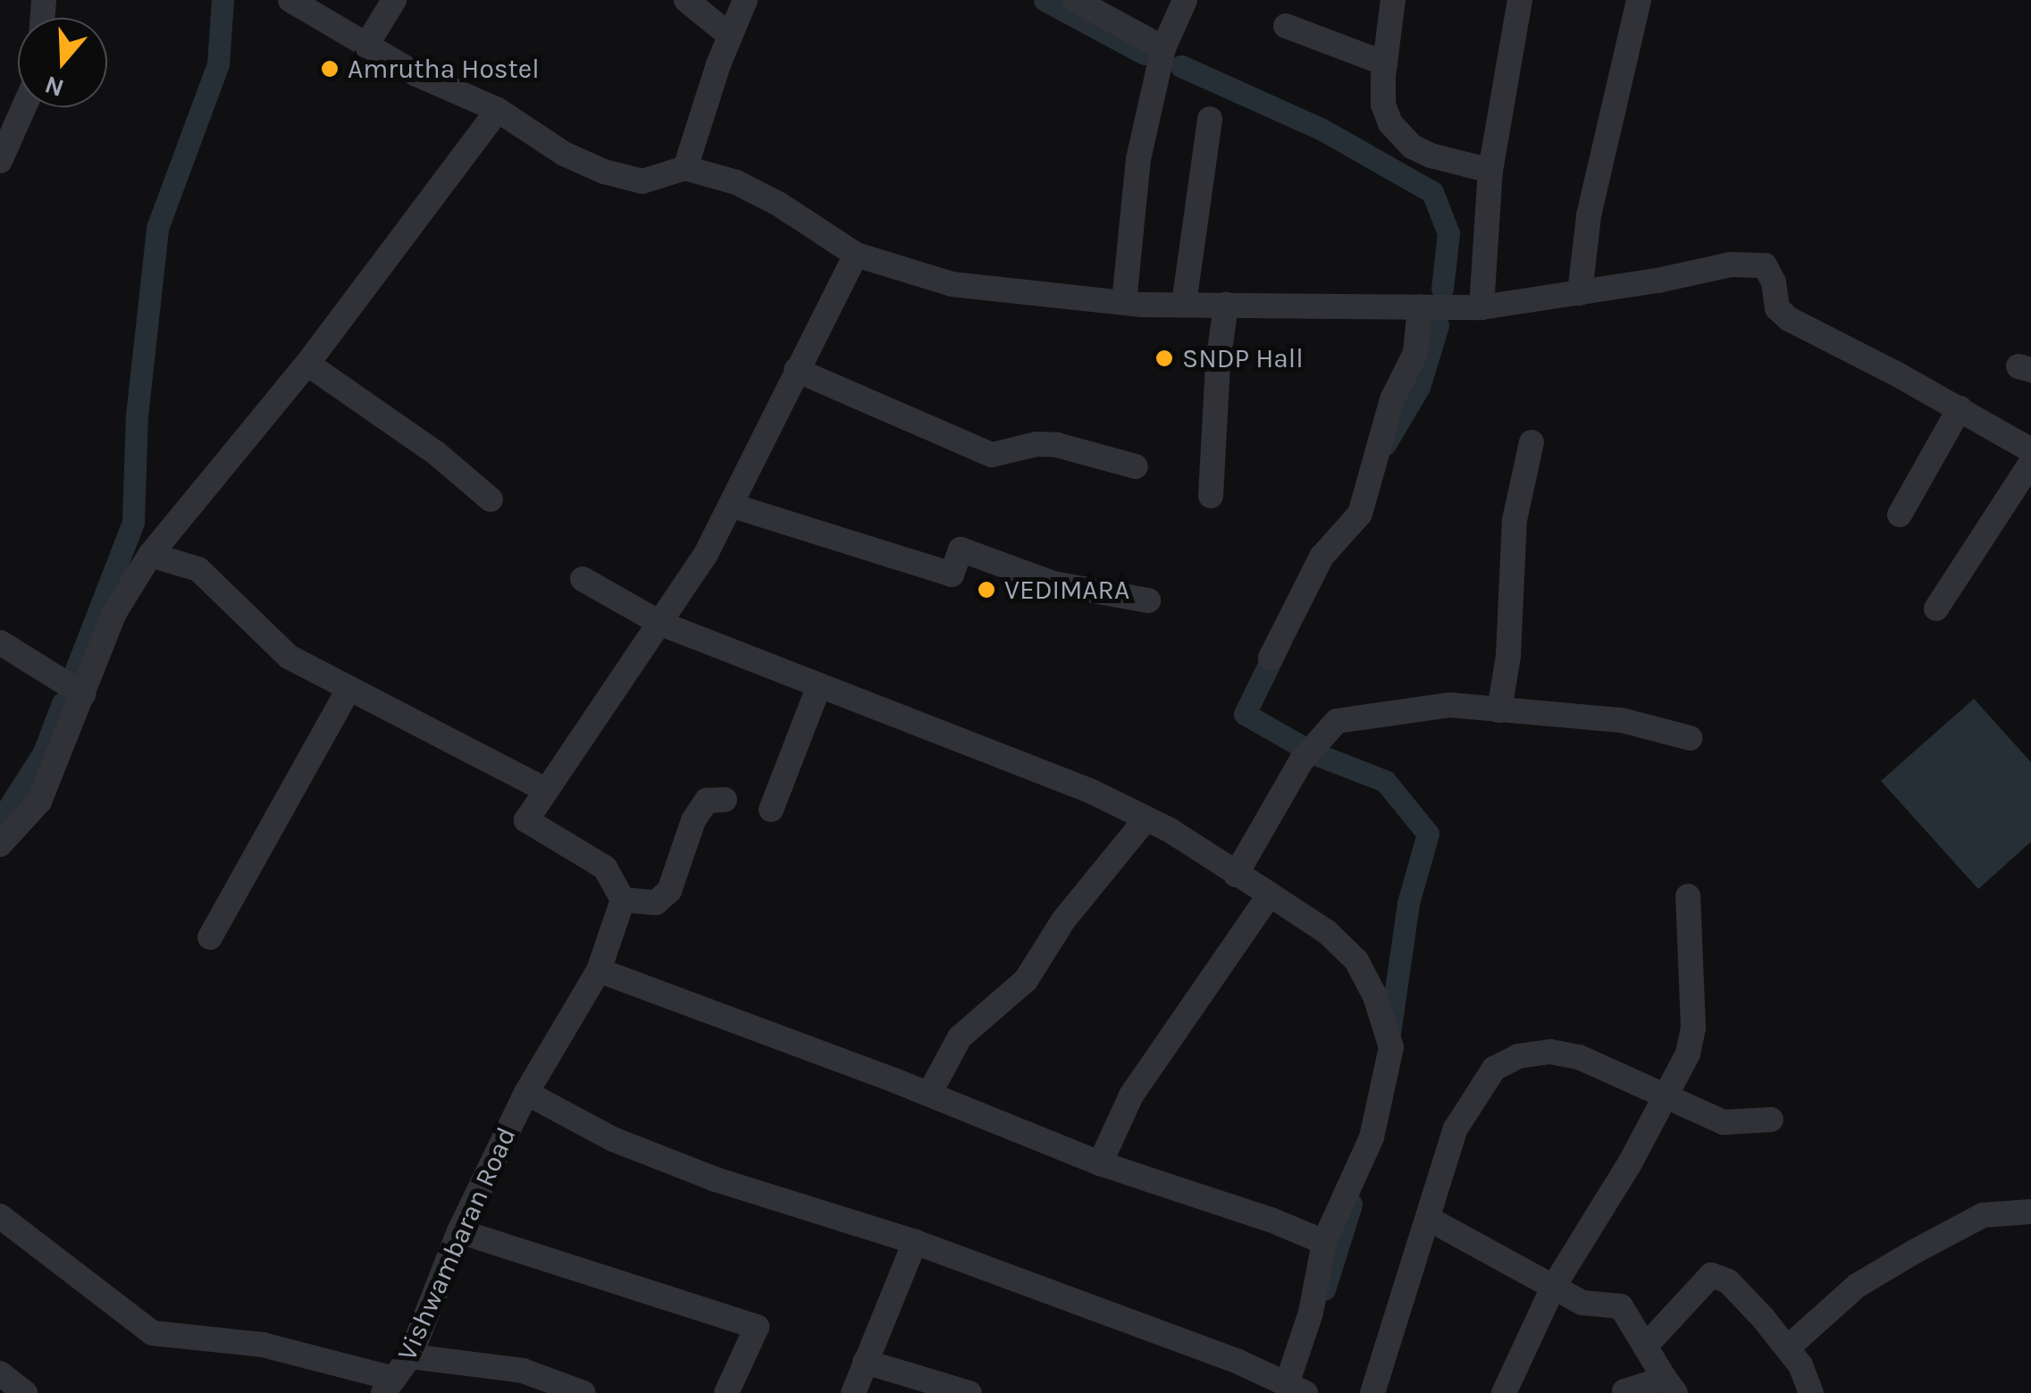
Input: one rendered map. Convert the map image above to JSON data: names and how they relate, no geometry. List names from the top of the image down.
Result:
{
  "streets": {
    "street": ["Vishwambaran Road"]
  },
  "places": ["Amrutha Hostel", "SNDP Hall", "VEDIMARA"],
  "north": "bottom"
}
